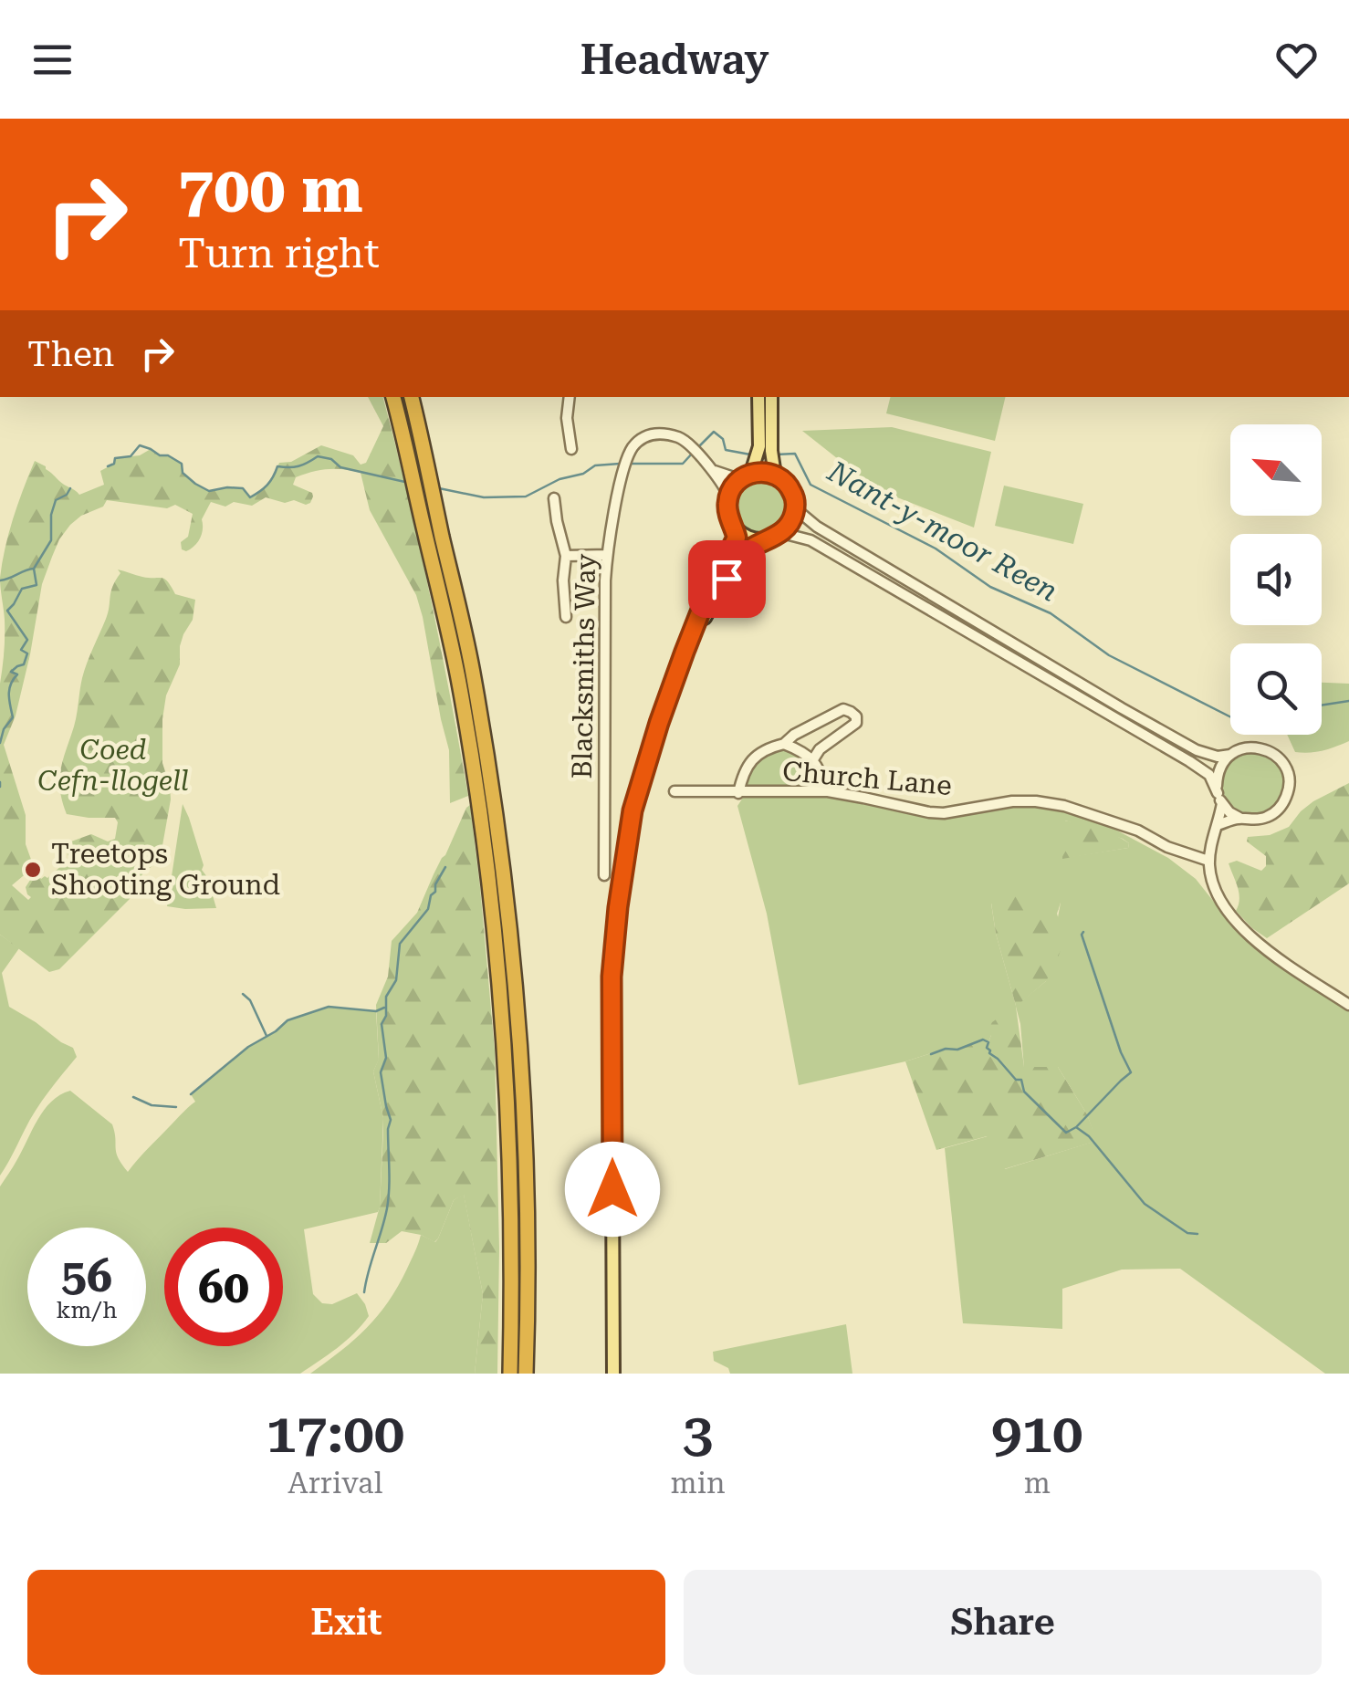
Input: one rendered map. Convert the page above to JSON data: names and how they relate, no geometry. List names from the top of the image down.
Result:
{
  "streets": {
    "street": ["Blacksmiths Way", "Church Lane"]
  },
  "water": ["Nant-y-moor Reen"],
  "parks": ["Coed Cefn-llogell"],
  "places": ["Treetops Shooting Ground"],
  "north": "top left",
  "page": {
    "header": "Headway",
    "turn": ["700 m", "Turn right"],
    "then": "Then",
    "speed": "56 km/h",
    "limit": "60",
    "eta": [
      "17:00",
      "Arrival",
      "3",
      "min",
      "910",
      "m"
    ],
    "buttons": ["Exit", "Share"]
  }
}
